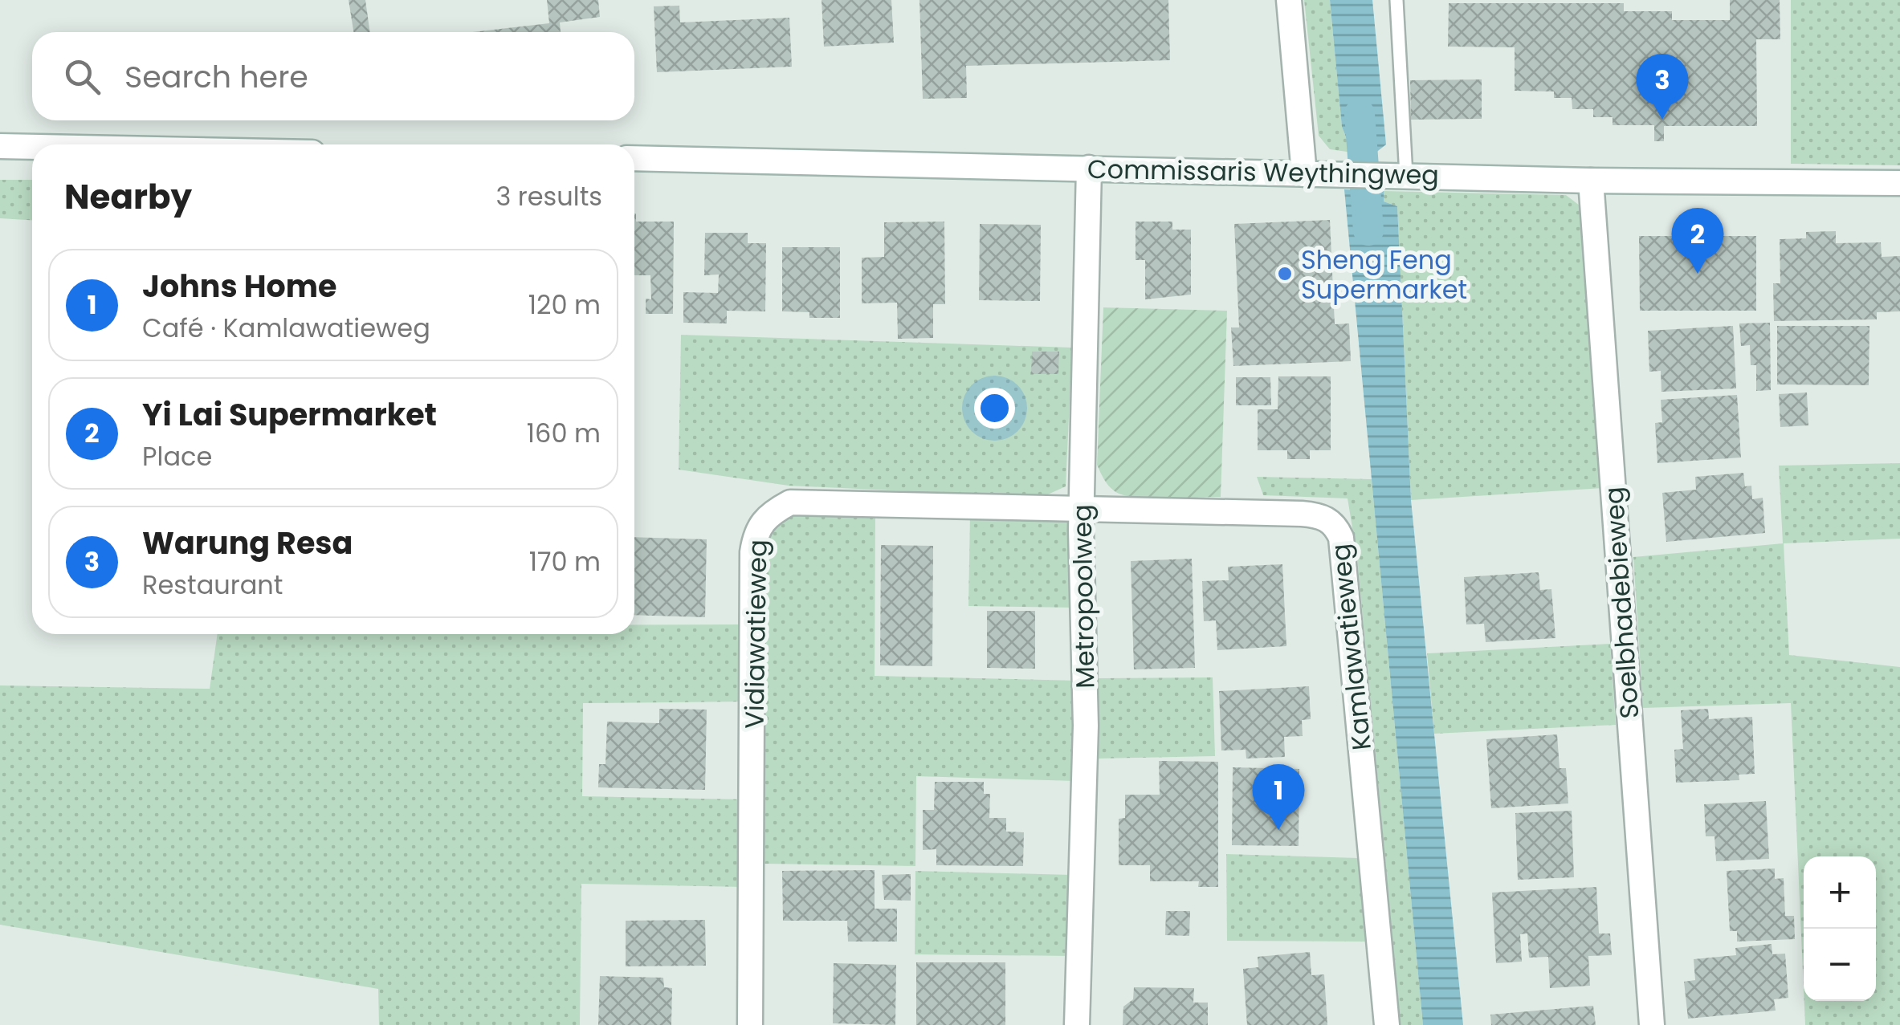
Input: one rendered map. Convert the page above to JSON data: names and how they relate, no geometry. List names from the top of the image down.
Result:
{
  "streets": {
    "street": [
      "Commissaris Weythingweg",
      "Metropoolweg",
      "Soelbhadebieweg",
      "Vidiawatieweg",
      "Kamlawatieweg"
    ]
  },
  "crossings": [
    ["Commissaris Weythingweg", "Metropoolweg"],
    ["Commissaris Weythingweg", "Soelbhadebieweg"],
    ["Metropoolweg", "Vidiawatieweg"],
    ["Metropoolweg", "Kamlawatieweg"],
    ["Vidiawatieweg", "Kamlawatieweg"]
  ],
  "places": ["Sheng Feng Supermarket"],
  "page": {
    "search": "Search here",
    "pins": ["3", "2", "1"],
    "heading": ["Nearby", "3 results"],
    "list": [
      {
        "mark": "1",
        "name": "Johns Home",
        "note": "Café · Kamlawatieweg",
        "value": "120 m"
      },
      {
        "mark": "2",
        "name": "Yi Lai Supermarket",
        "note": "Place",
        "value": "160 m"
      },
      {
        "mark": "3",
        "name": "Warung Resa",
        "note": "Restaurant",
        "value": "170 m"
      }
    ],
    "map_buttons": ["+", "−"]
  }
}
